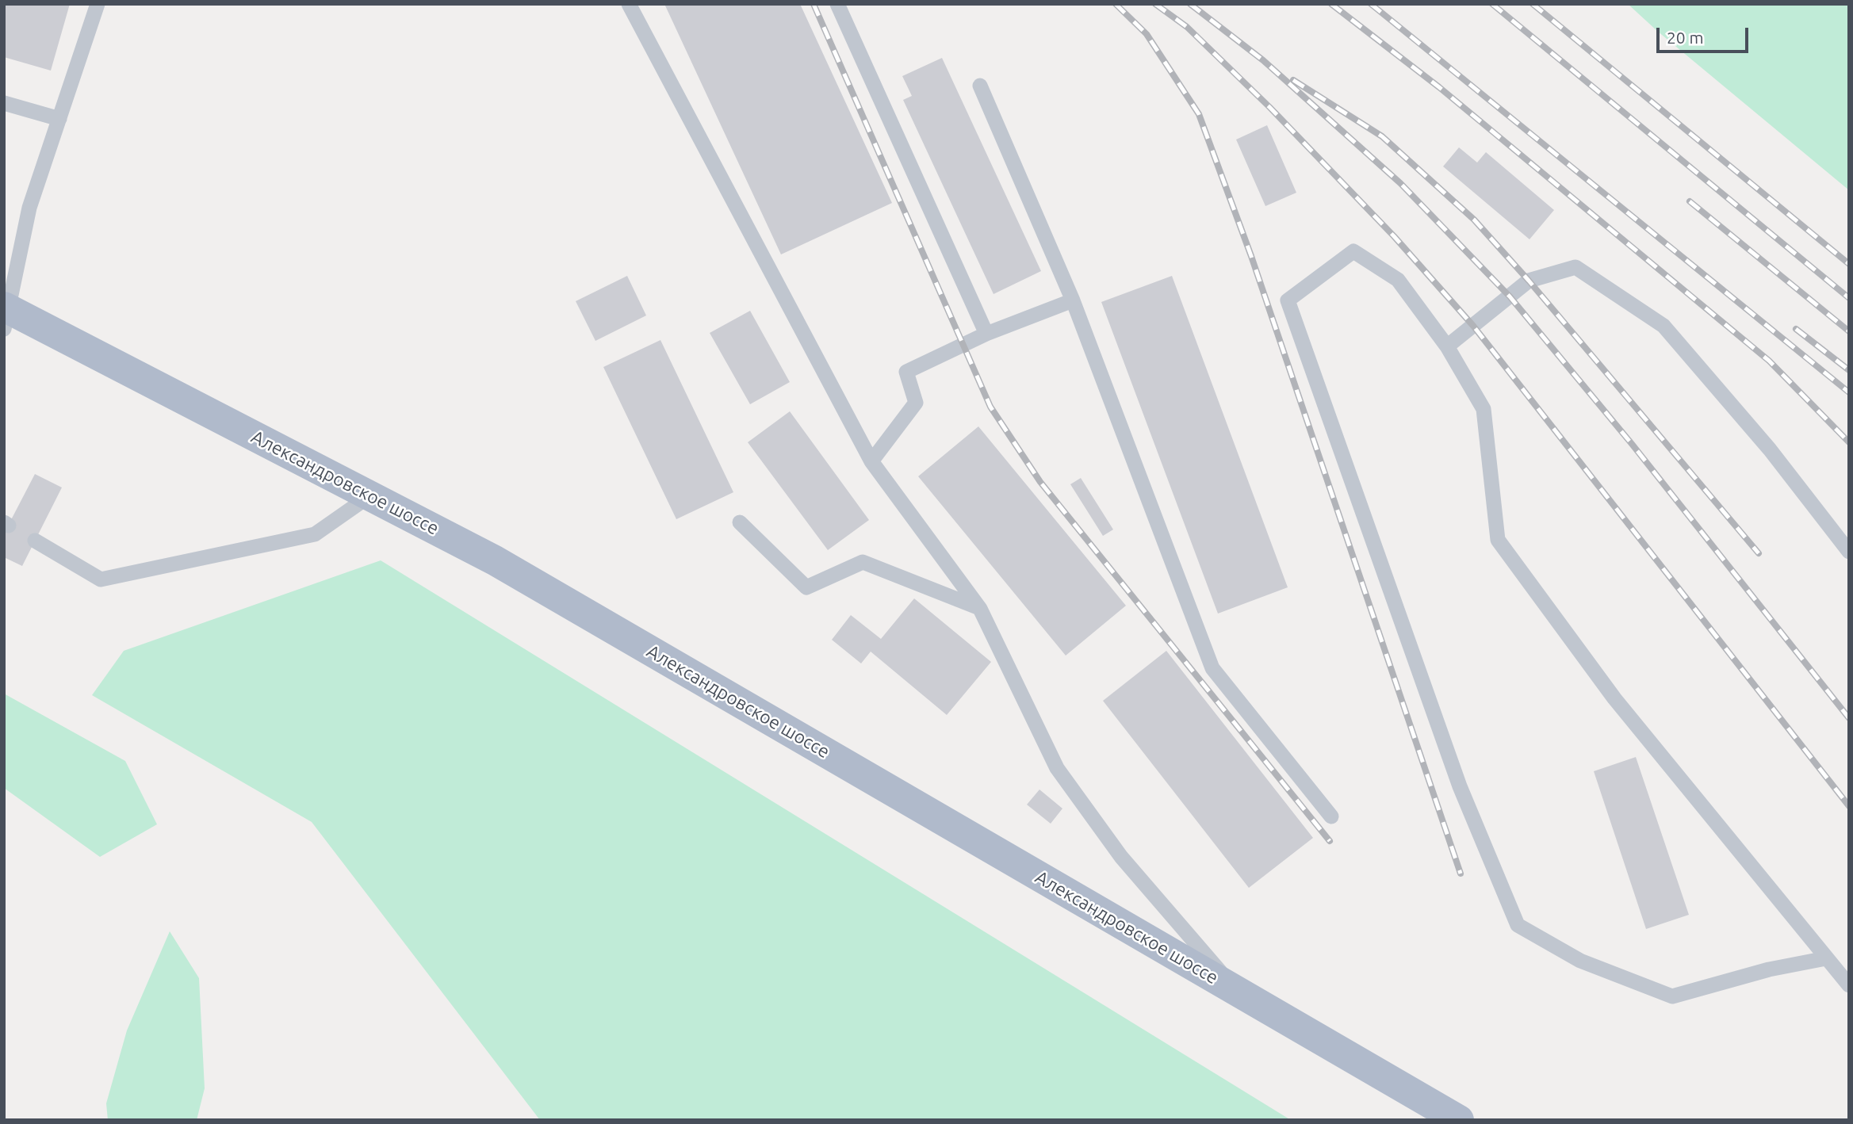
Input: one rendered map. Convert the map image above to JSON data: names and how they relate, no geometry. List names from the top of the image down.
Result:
{
  "streets": {
    "main road": ["Александровское шоссе"]
  },
  "scale_bar": "20 m"
}
